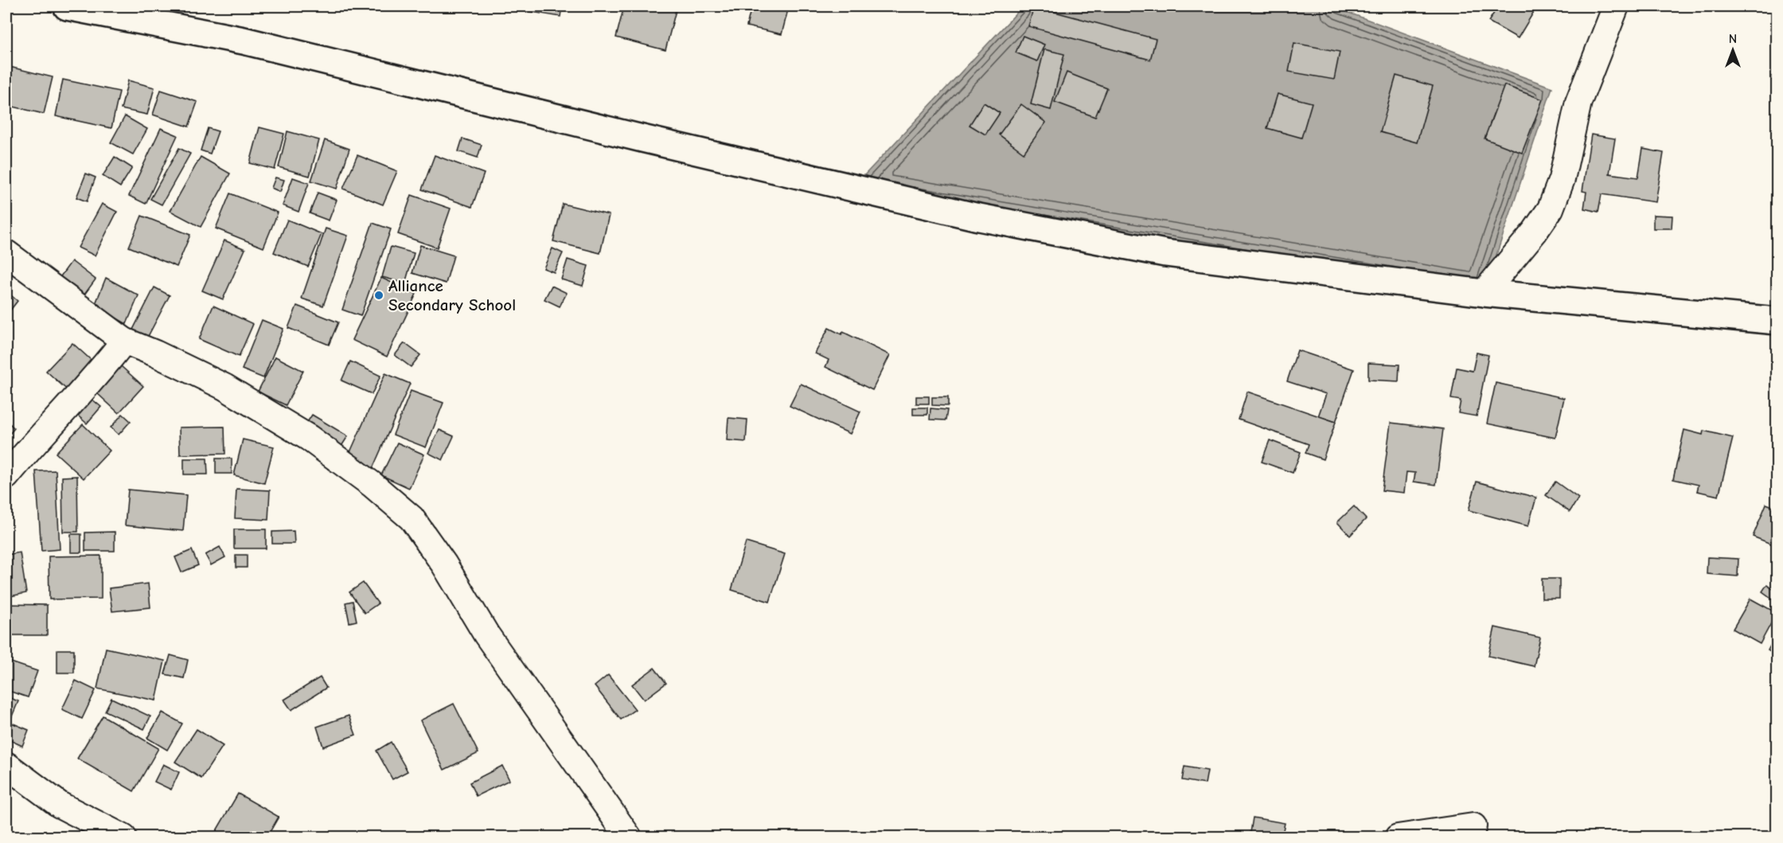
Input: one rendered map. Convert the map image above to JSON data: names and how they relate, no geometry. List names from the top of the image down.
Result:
{
  "places": ["Alliance Secondary School"],
  "north": "top"
}
